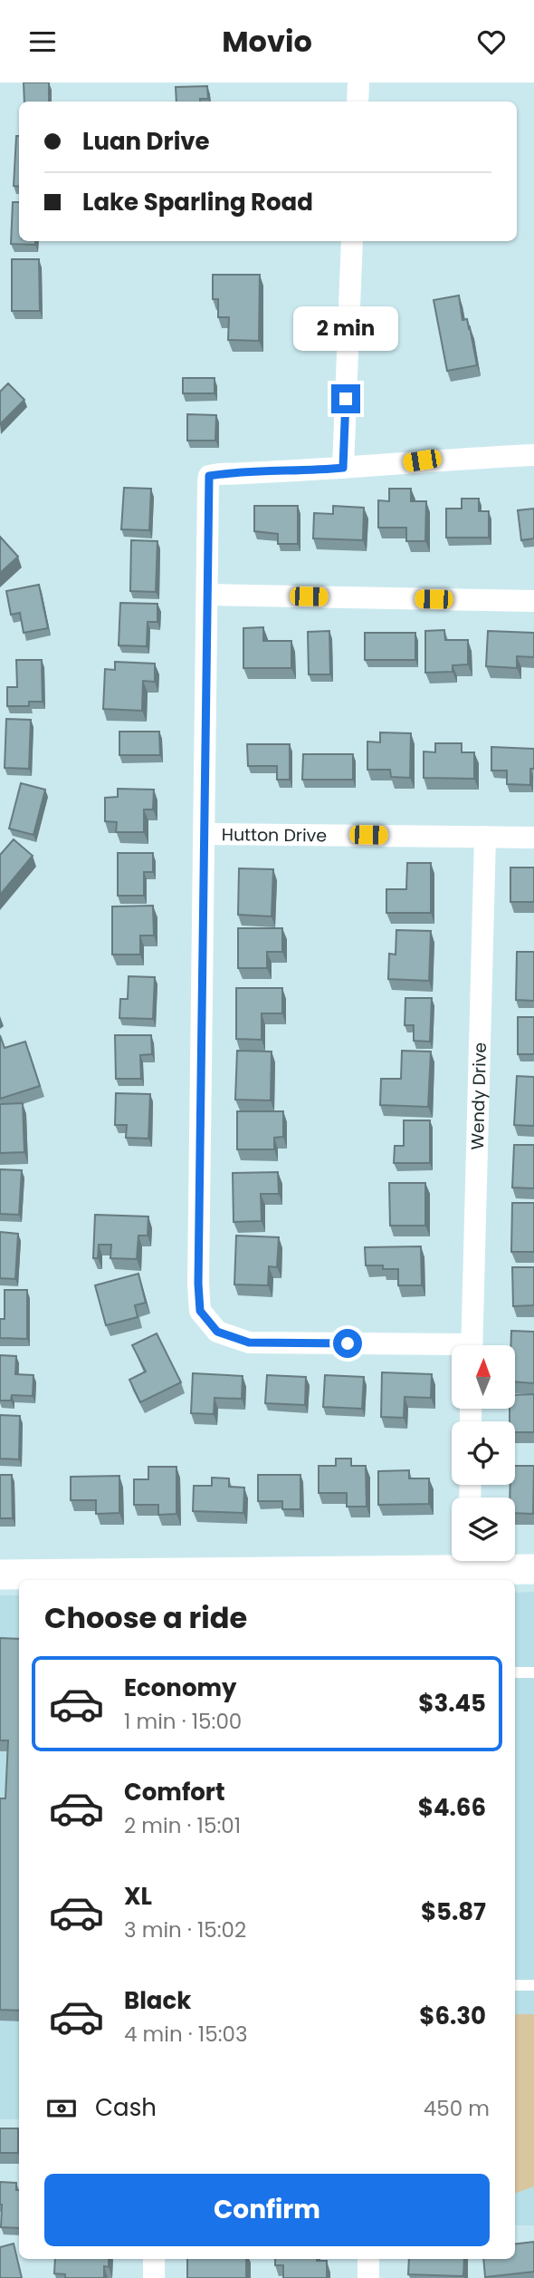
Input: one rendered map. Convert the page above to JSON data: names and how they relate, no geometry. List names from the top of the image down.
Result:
{
  "streets": {
    "street": ["Hutton Drive", "Wendy Drive"]
  },
  "crossings": [
    ["Hutton Drive", "Wendy Drive"]
  ],
  "north": "top",
  "page": {
    "header": "Movio",
    "banner": ["Luan Drive", "Lake Sparling Road"],
    "bubble": "2 min",
    "heading": "Choose a ride",
    "list": [
      {
        "name": "Economy",
        "note": "1 min · 15:00",
        "value": "$3.45"
      },
      {
        "name": "Comfort",
        "note": "2 min · 15:01",
        "value": "$4.66"
      },
      {
        "name": "XL",
        "note": "3 min · 15:02",
        "value": "$5.87"
      },
      {
        "name": "Black",
        "note": "4 min · 15:03",
        "value": "$6.30"
      }
    ],
    "pay": ["Cash", "450 m"],
    "buttons": "Confirm"
  }
}
